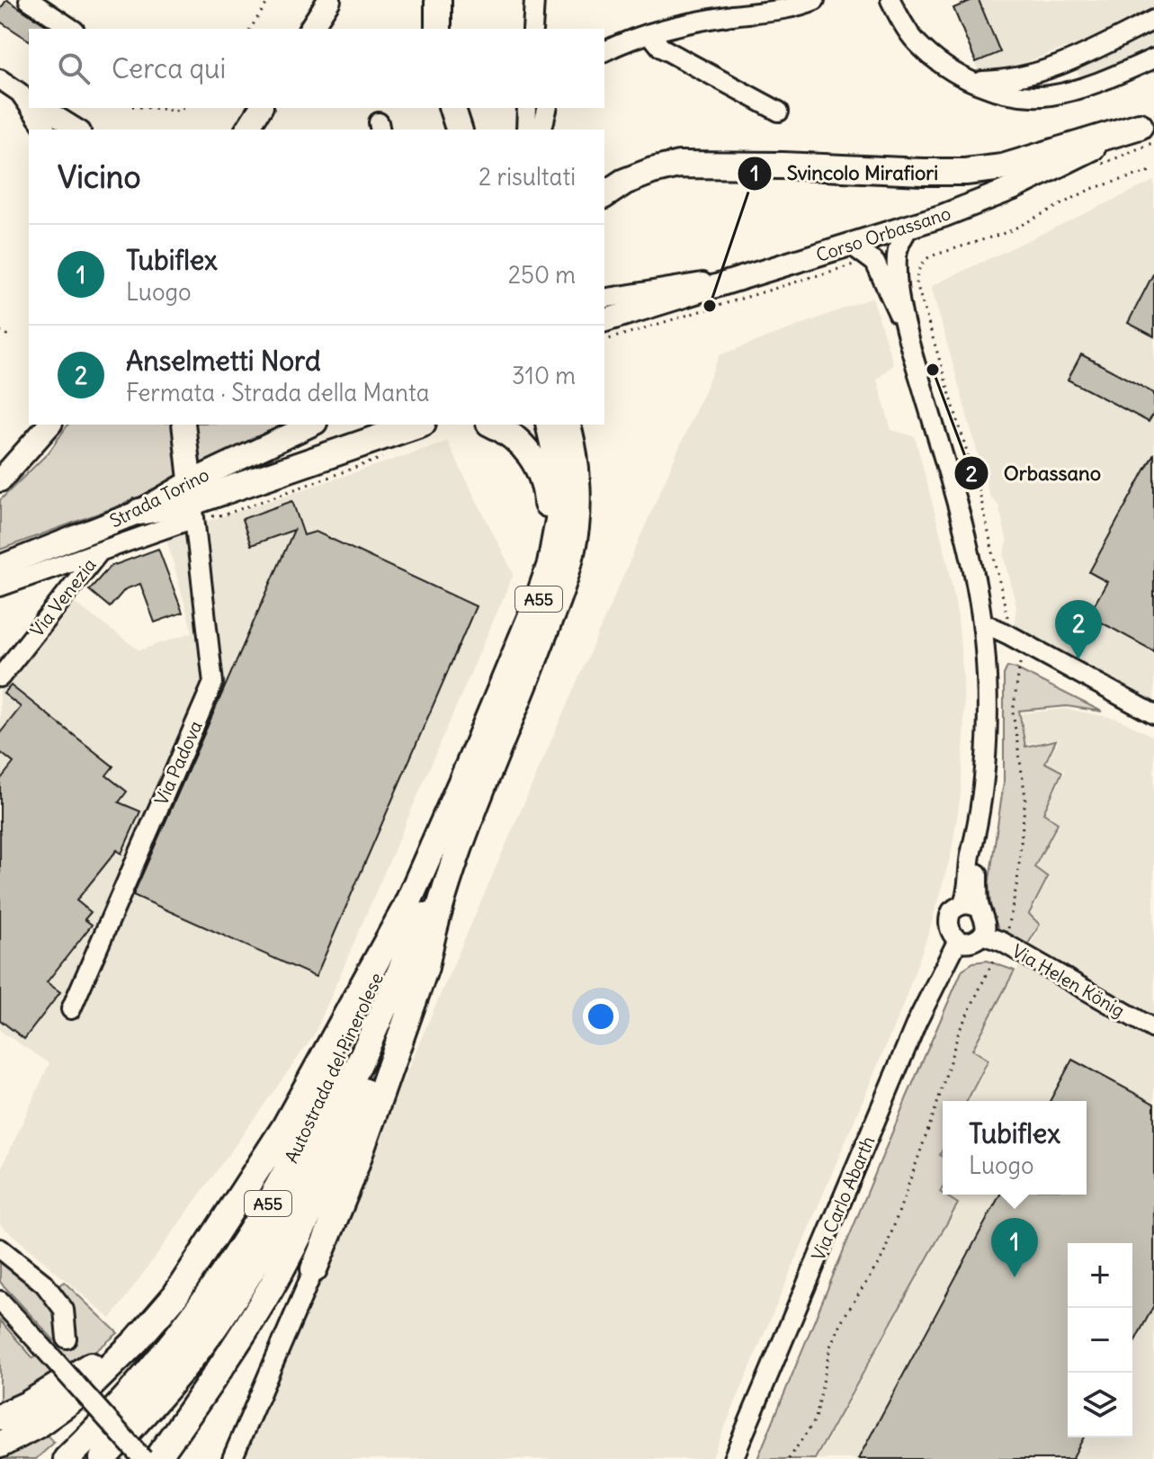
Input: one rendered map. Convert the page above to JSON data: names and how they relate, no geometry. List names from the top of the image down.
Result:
{
  "streets": {
    "highway": ["A55", "Autostrada del Pinerolese"],
    "main road": ["Corso Orbassano", "Strada Torino"],
    "street": [
      "Via Venezia",
      "Via Padova",
      "Via Helen König",
      "Via Carlo Abarth"
    ]
  },
  "crossings": [
    ["Strada Torino", "Via Venezia"],
    ["Strada Torino", "Via Padova"],
    ["A55", "Autostrada del Pinerolese"],
    ["Via Helen König", "Via Carlo Abarth"]
  ],
  "places": ["Svincolo Mirafiori", "Orbassano"],
  "page": {
    "search": "Cerca qui",
    "heading": ["Vicino", "2 risultati"],
    "list": [
      {
        "mark": "1",
        "name": "Tubiflex",
        "note": "Luogo",
        "value": "250 m"
      },
      {
        "mark": "2",
        "name": "Anselmetti Nord",
        "note": "Fermata · Strada della Manta",
        "value": "310 m"
      }
    ],
    "pins": ["2", "1"],
    "popup": ["Tubiflex", "Luogo"],
    "map_buttons": ["+", "−"]
  }
}
